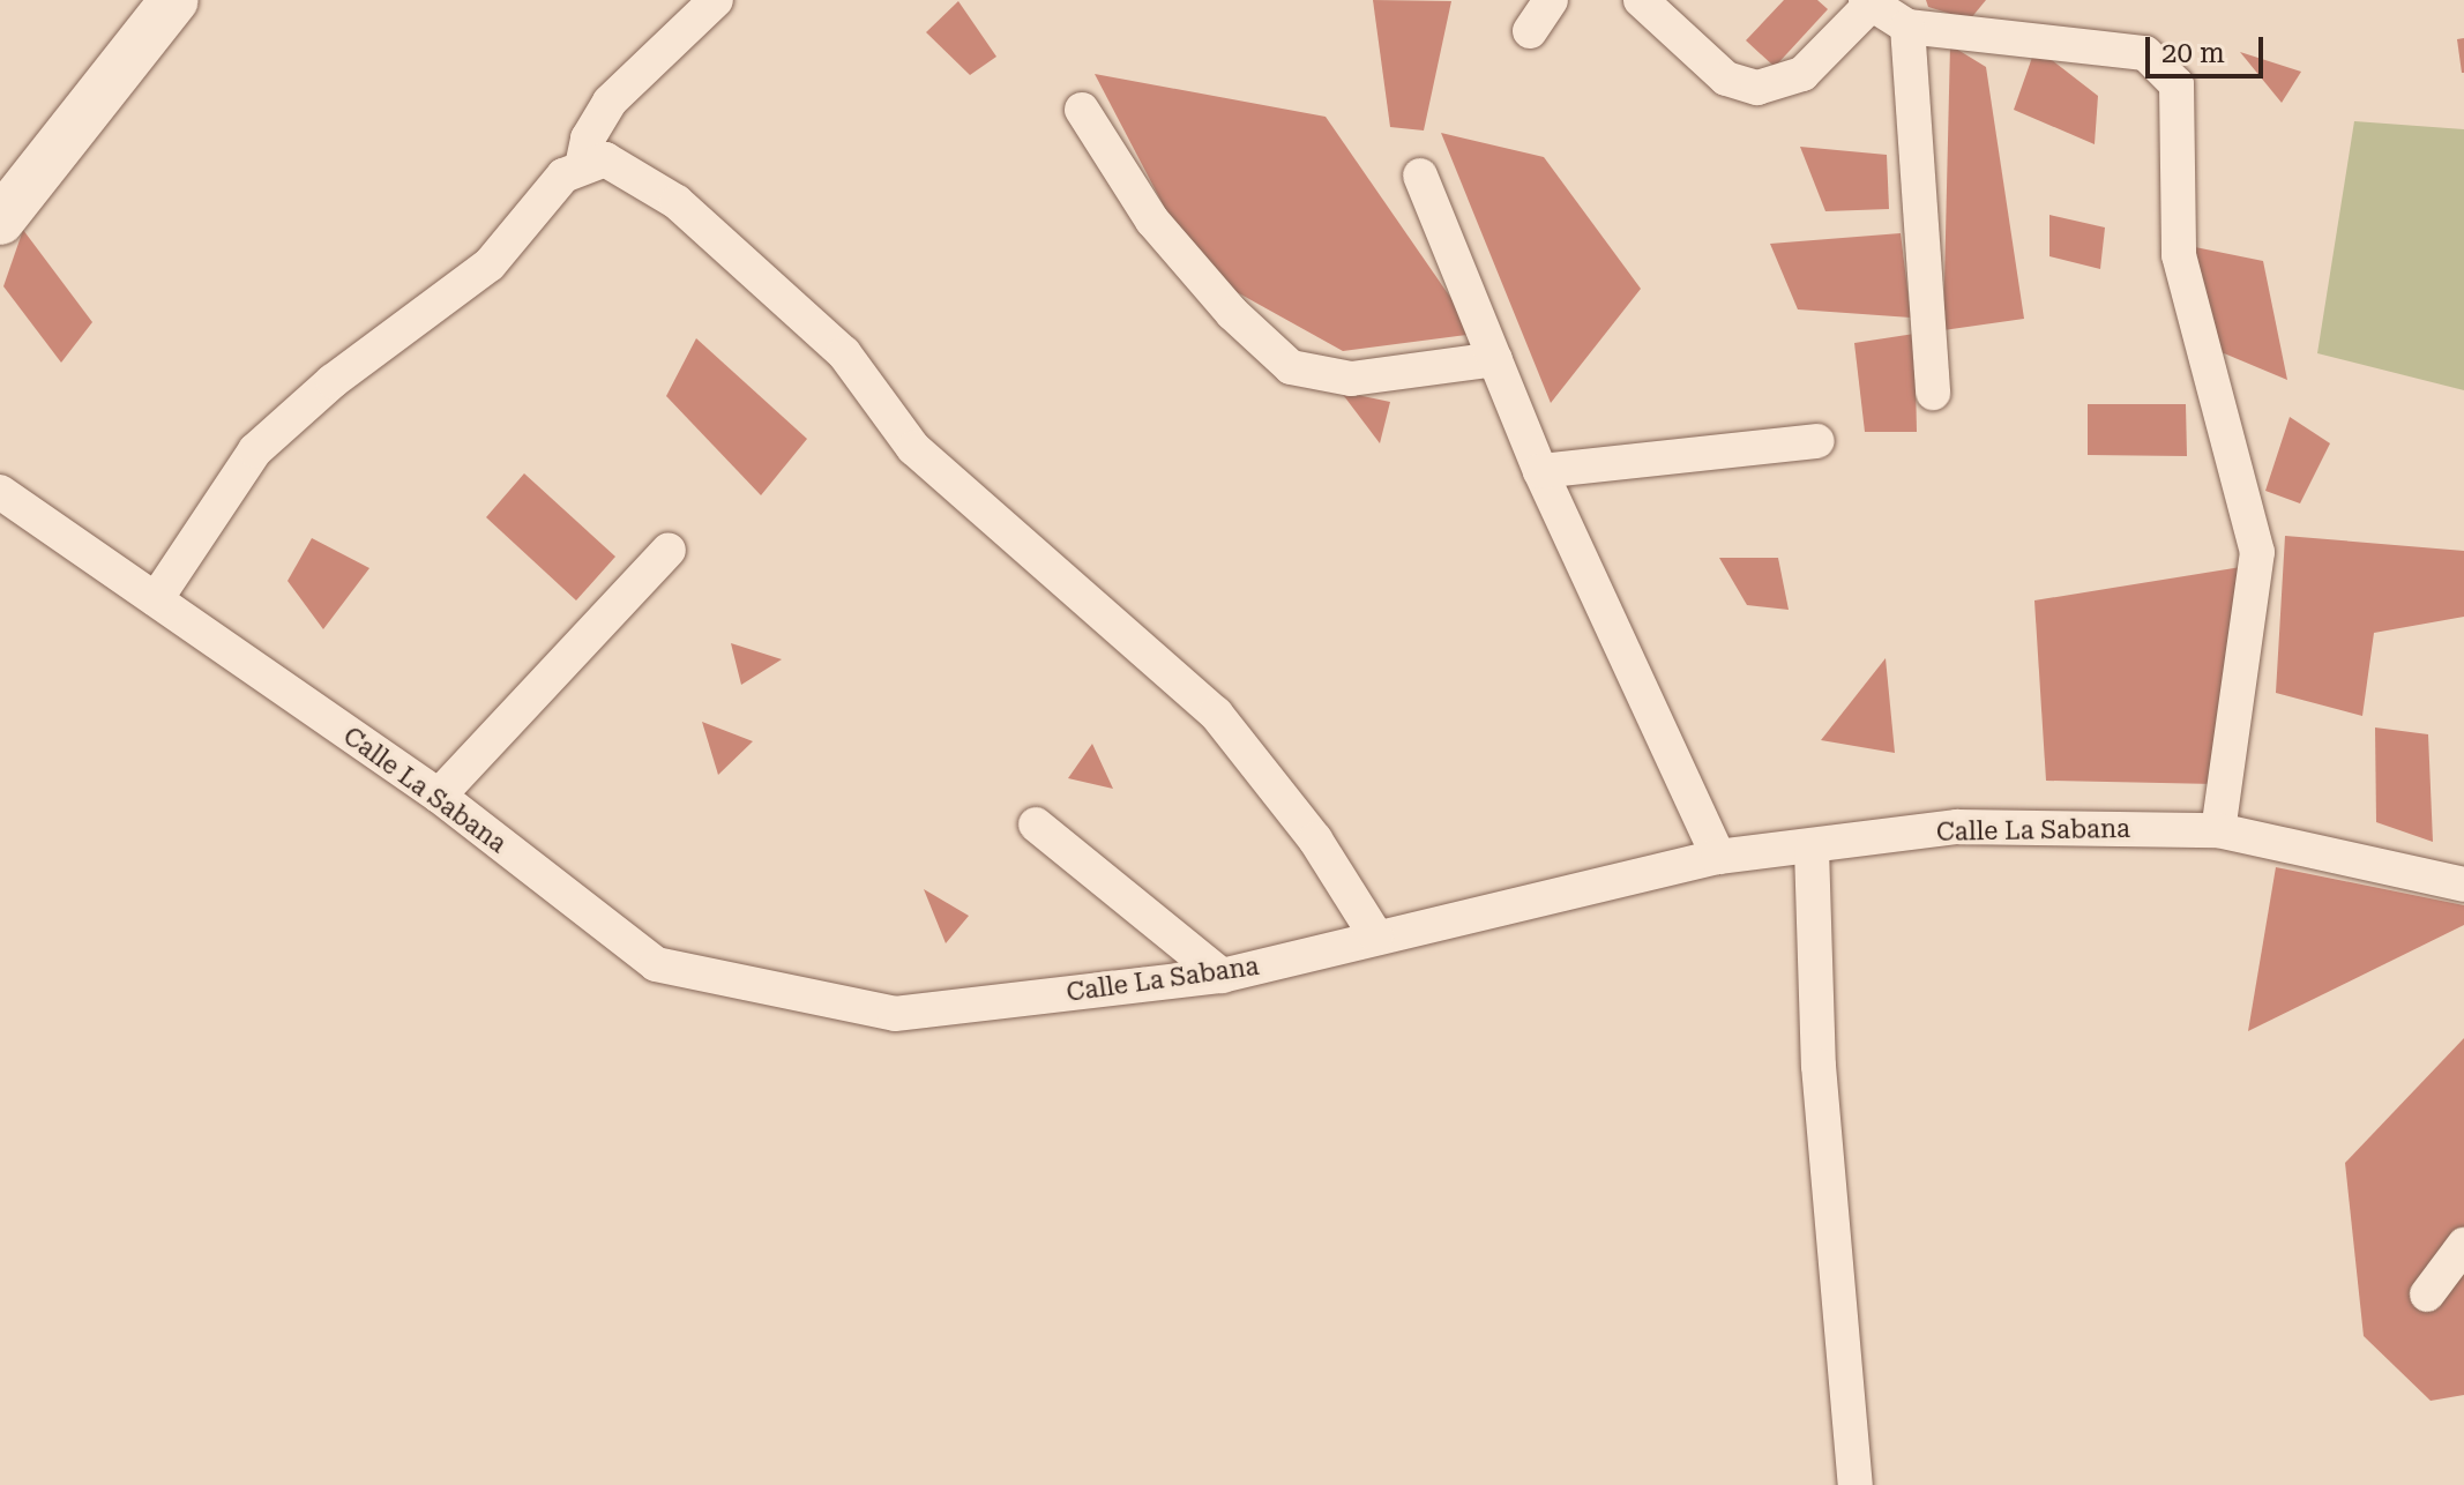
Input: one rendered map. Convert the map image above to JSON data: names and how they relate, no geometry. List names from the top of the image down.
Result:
{
  "streets": {
    "street": ["Calle La Sabana"]
  },
  "scale_bar": "20 m"
}
